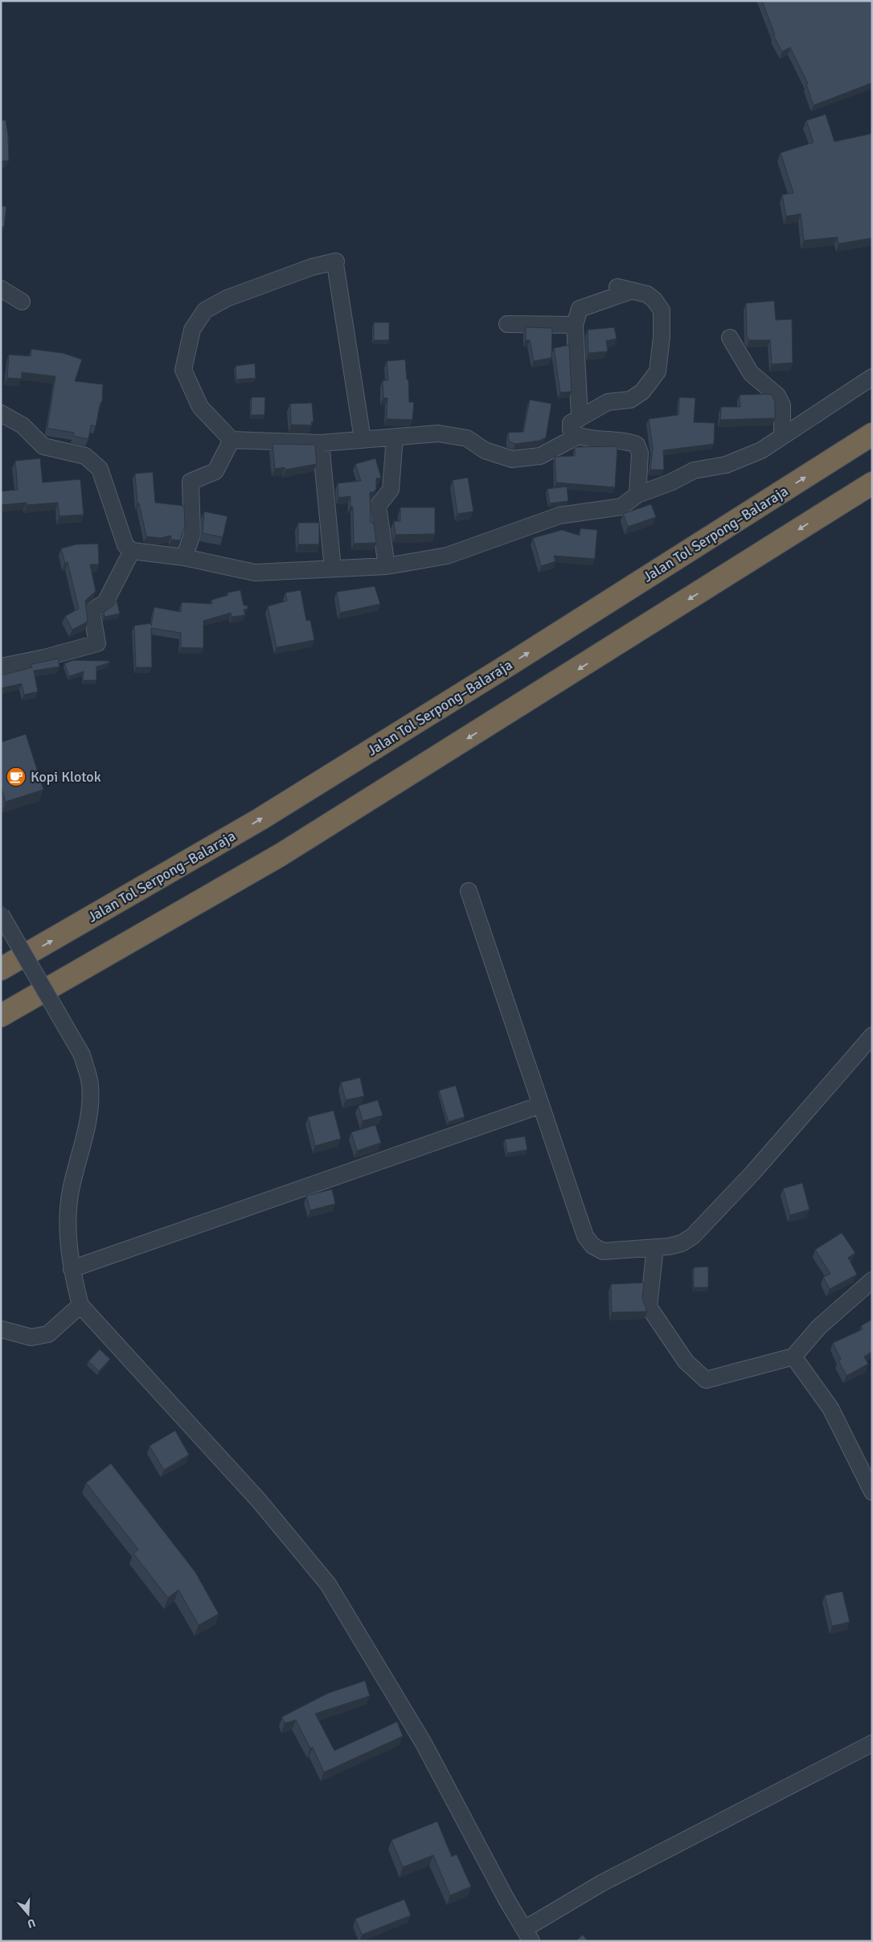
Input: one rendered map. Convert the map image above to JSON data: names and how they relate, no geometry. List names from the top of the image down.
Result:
{
  "streets": {
    "highway": ["Jalan Tol Serpong–Balaraja"]
  },
  "places": {
    "cafe": ["Kopi Klotok"]
  },
  "north": "bottom"
}
